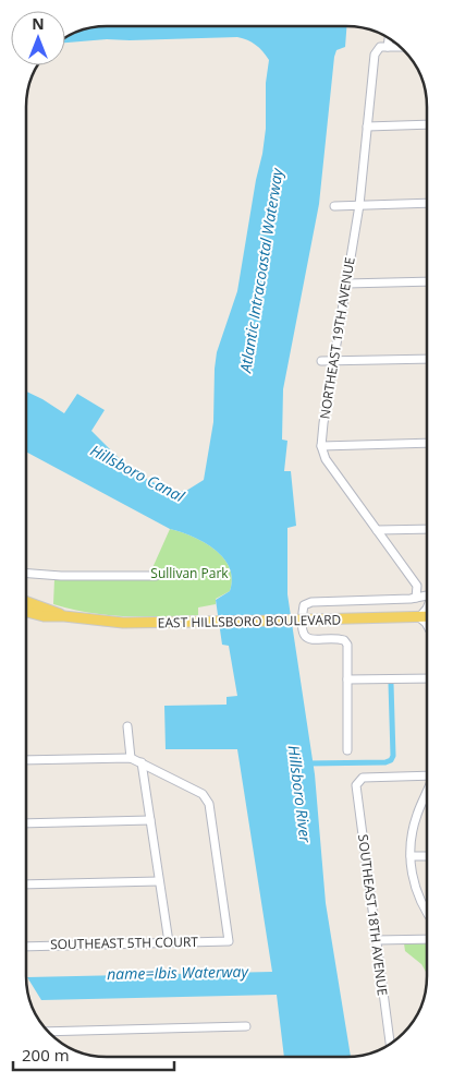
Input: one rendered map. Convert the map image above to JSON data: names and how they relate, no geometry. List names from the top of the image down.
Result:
{
  "streets": {
    "main road": ["EAST HILLSBORO BOULEVARD"],
    "street": ["NORTHEAST 19TH AVENUE", "SOUTHEAST 18TH AVENUE", "SOUTHEAST 5TH COURT"]
  },
  "water": [
    "Atlantic Intracoastal Waterway",
    "Hillsboro Canal",
    "Hillsboro River",
    "name=Ibis Waterway"
  ],
  "parks": ["Sullivan Park"],
  "scale_bar": "200 m",
  "north": "top"
}
